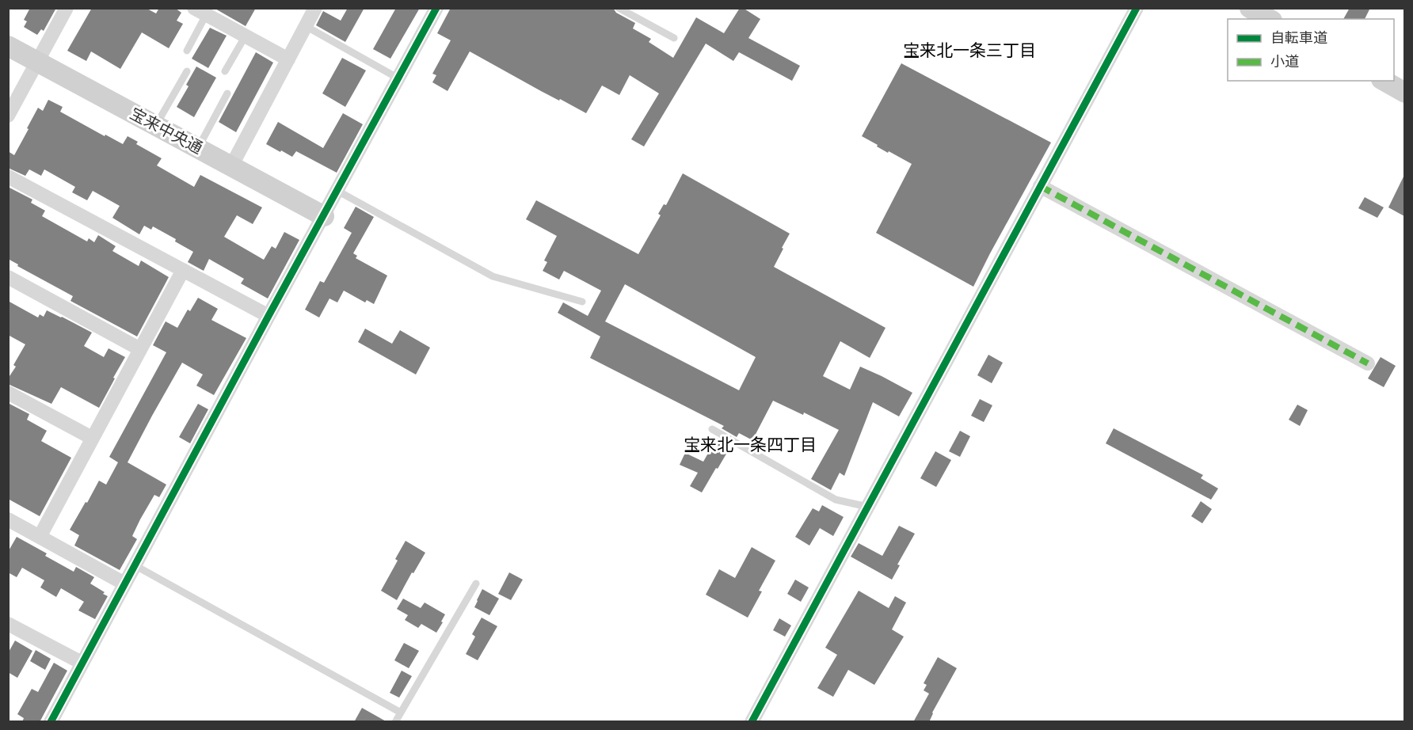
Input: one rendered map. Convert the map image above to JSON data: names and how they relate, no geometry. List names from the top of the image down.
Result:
{
  "streets": {
    "street": ["宝来中央通"]
  },
  "districts": ["宝来北一条三丁目", "宝来北一条四丁目"],
  "legend": ["自転車道", "小道"]
}
